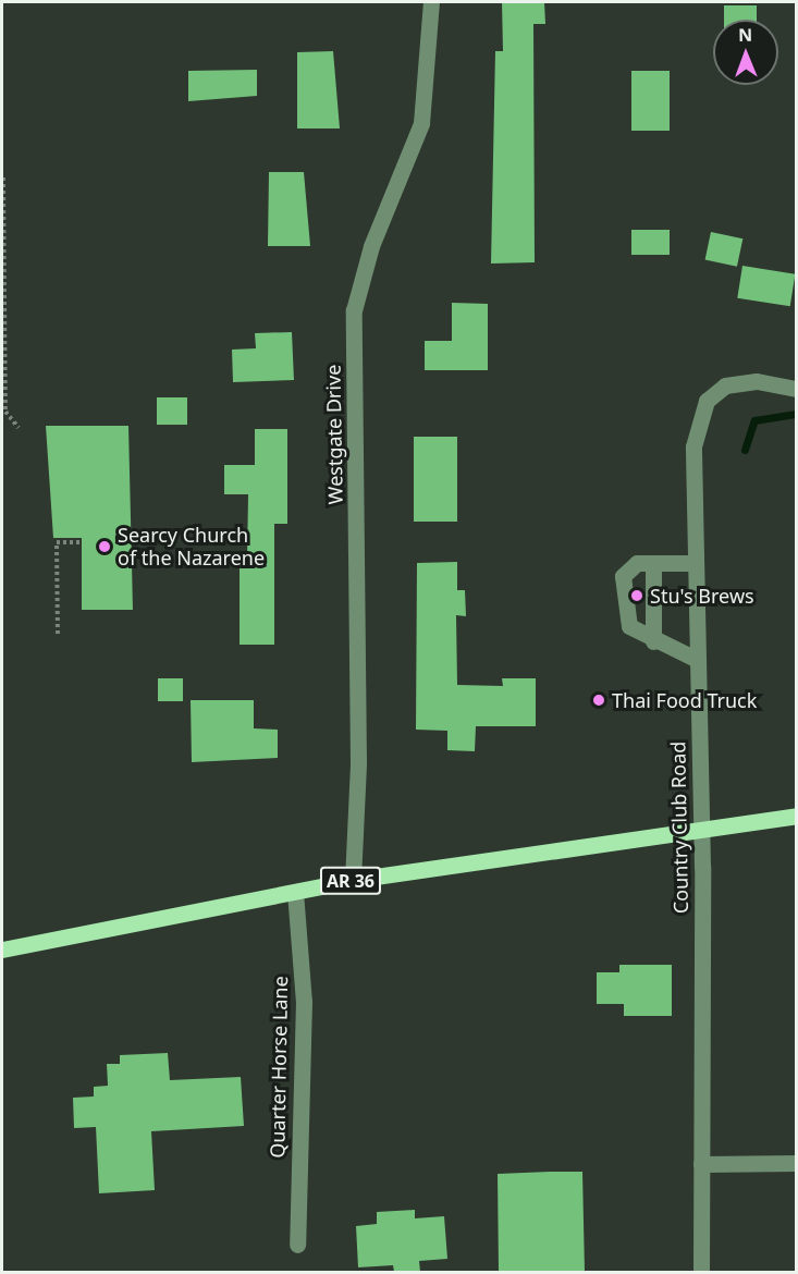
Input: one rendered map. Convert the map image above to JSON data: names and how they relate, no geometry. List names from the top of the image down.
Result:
{
  "streets": {
    "main road": ["AR 36"],
    "street": ["Westgate Drive", "Country Club Road", "Quarter Horse Lane"]
  },
  "crossings": [
    ["Westgate Drive", "AR 36"],
    ["Country Club Road", "AR 36"],
    ["AR 36", "Quarter Horse Lane"]
  ],
  "places": ["Searcy Church of the Nazarene", "Stu's Brews", "Thai Food Truck"],
  "north": "top"
}
